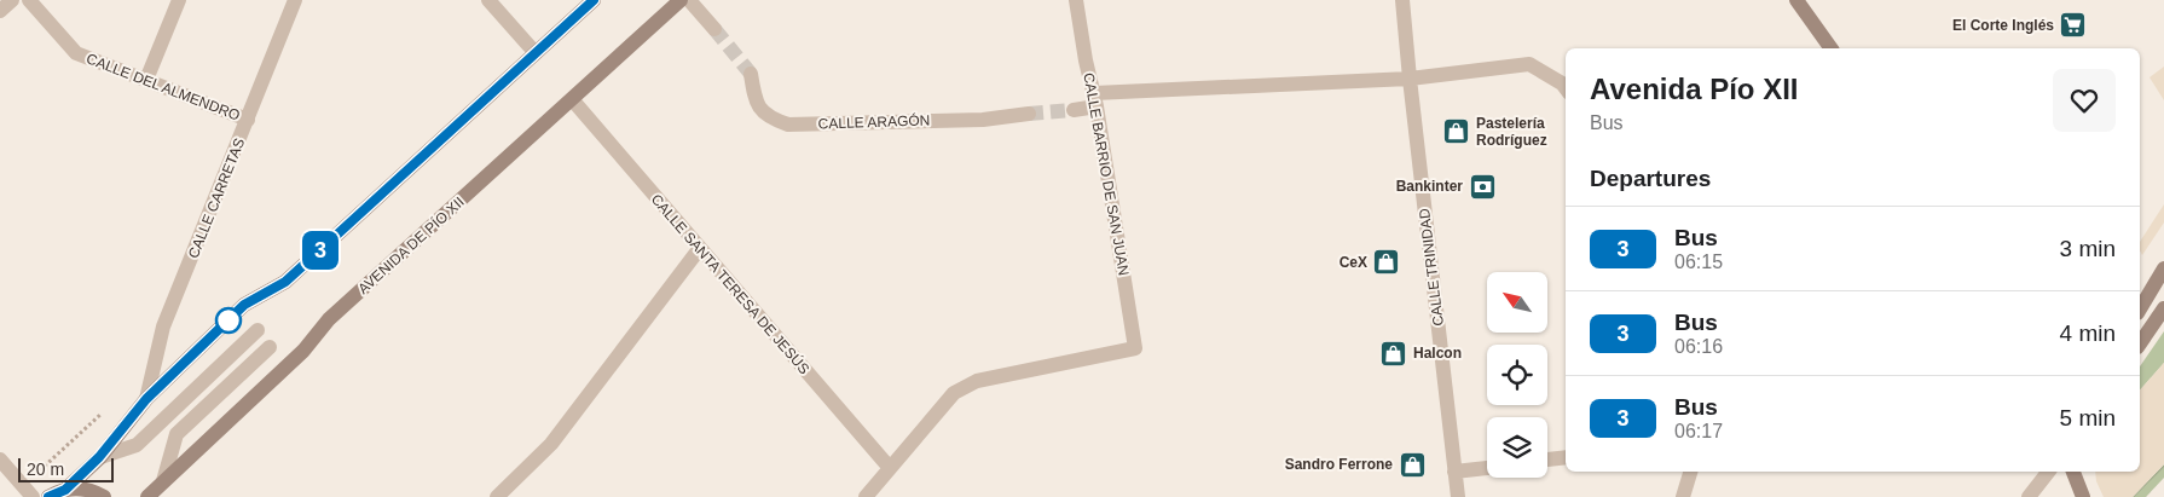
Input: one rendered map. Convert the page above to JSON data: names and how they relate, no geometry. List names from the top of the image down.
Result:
{
  "streets": {
    "main road": ["AVENIDA DE PÍO XII"],
    "street": [
      "CALLE DEL ALMENDRO",
      "CALLE ARAGÓN",
      "CALLE BARRIO DE SAN JUAN",
      "CALLE CARRETAS",
      "CALLE TRINIDAD",
      "CALLE SANTA TERESA DE JESÚS"
    ]
  },
  "crossings": [
    ["CALLE DEL ALMENDRO", "CALLE CARRETAS"],
    ["CALLE BARRIO DE SAN JUAN", "CALLE SANTA TERESA DE JESÚS"],
    ["AVENIDA DE PÍO XII", "CALLE SANTA TERESA DE JESÚS"]
  ],
  "places": {
    "supermarket": ["El Corte Inglés"],
    "shop": [
      "Pastelería Rodríguez",
      "CeX",
      "Halcon",
      "Sandro Ferrone"
    ],
    "bank": ["Bankinter"]
  },
  "lines": ["bus line 3"],
  "scale_bar": "20 m",
  "north": "top left",
  "page": {
    "on_map": "3",
    "heading": [
      ["Avenida Pío XII", "Bus"],
      "Departures"
    ],
    "list": [
      {
        "mark": "3",
        "name": "Bus",
        "note": "06:15",
        "value": "3 min"
      },
      {
        "mark": "3",
        "name": "Bus",
        "note": "06:16",
        "value": "4 min"
      },
      {
        "mark": "3",
        "name": "Bus",
        "note": "06:17",
        "value": "5 min"
      }
    ],
    "scale": "20 m"
  }
}
